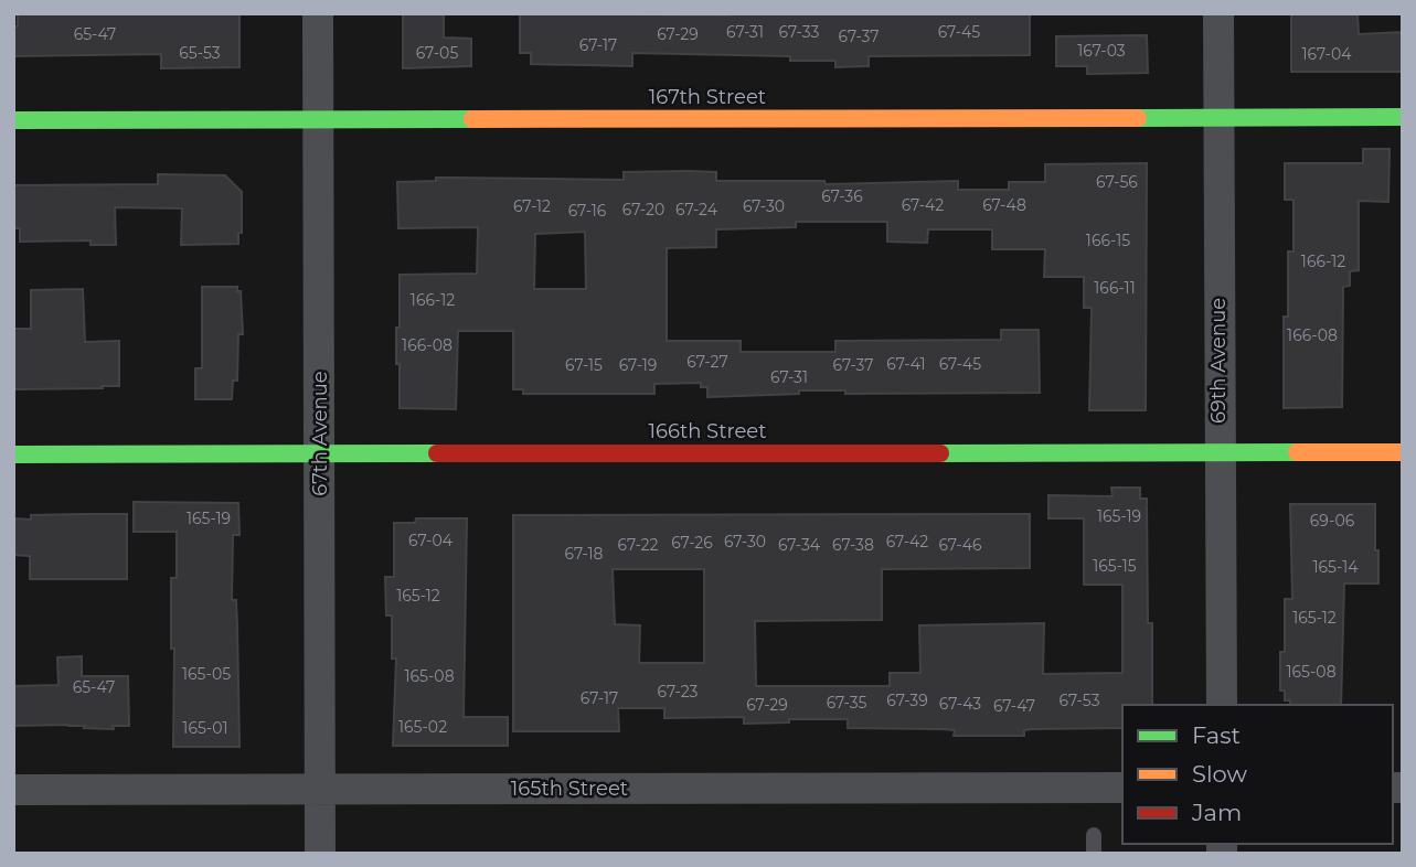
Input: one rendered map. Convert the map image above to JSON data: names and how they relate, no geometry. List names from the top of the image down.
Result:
{
  "streets": {
    "street": [
      "167th Street",
      "69th Avenue",
      "166th Street",
      "67th Avenue",
      "165th Street"
    ]
  },
  "crossings": [
    ["167th Street", "69th Avenue"],
    ["167th Street", "67th Avenue"],
    ["69th Avenue", "166th Street"],
    ["166th Street", "67th Avenue"],
    ["67th Avenue", "165th Street"]
  ],
  "house_numbers": [
    "67-31",
    "67-33",
    "67-45",
    "65-47",
    "67-29",
    "67-37",
    "67-17",
    "167-03",
    "65-53",
    "67-05",
    "167-04",
    "67-56",
    "67-36",
    "67-42",
    "67-48",
    "67-12",
    "67-30",
    "67-20",
    "67-24",
    "67-16",
    "166-15",
    "166-12",
    "166-11",
    "166-12",
    "166-08",
    "166-08",
    "67-27",
    "67-41",
    "67-45",
    "67-15",
    "67-19",
    "67-37",
    "67-31",
    "165-19",
    "165-19",
    "69-06",
    "67-04",
    "67-30",
    "67-42",
    "67-26",
    "67-22",
    "67-34",
    "67-38",
    "67-46",
    "67-18",
    "165-15",
    "165-14",
    "165-12",
    "165-12",
    "165-08",
    "165-05",
    "165-08",
    "65-47",
    "67-23",
    "67-17",
    "67-39",
    "67-53",
    "67-35",
    "67-43",
    "67-29",
    "67-47",
    "165-02",
    "165-01"
  ],
  "legend": ["Fast", "Slow", "Jam"]
}
